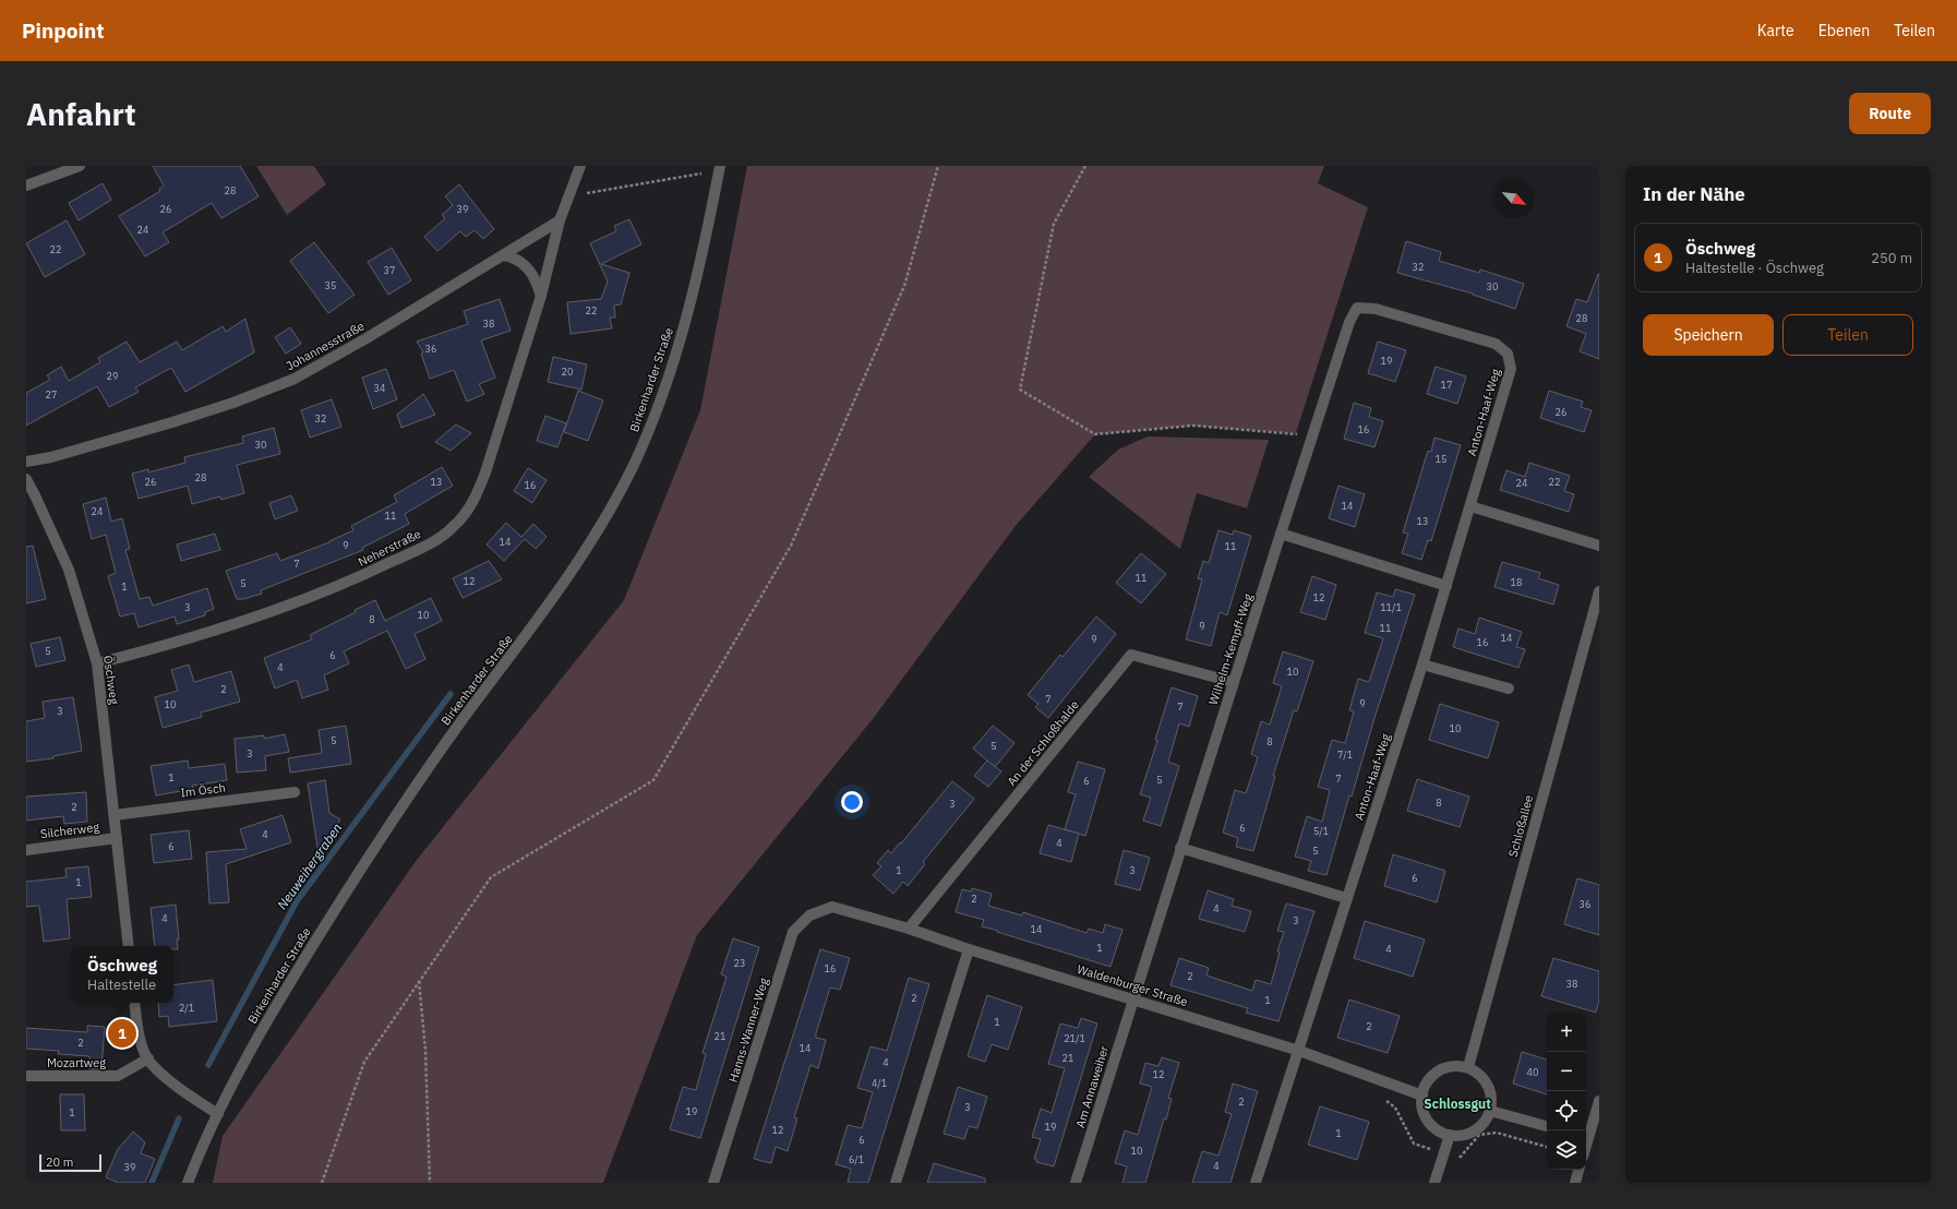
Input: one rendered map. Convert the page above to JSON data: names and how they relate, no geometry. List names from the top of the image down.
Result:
{
  "streets": {
    "street": [
      "Johannesstraße",
      "Birkenharder Straße",
      "Anton-Haaf-Weg",
      "Neherstraße",
      "Wilhelm-Kempff-Weg",
      "Öschweg",
      "An der Schloßhalde",
      "Im Ösch",
      "Schloßallee",
      "Silcherweg",
      "Waldenburger Straße",
      "Hanns-Wanner-Weg",
      "Mozartweg",
      "Am Annaweiher"
    ]
  },
  "crossings": [
    ["Johannesstraße", "Neherstraße"],
    ["Anton-Haaf-Weg", "Wilhelm-Kempff-Weg"],
    ["Anton-Haaf-Weg", "Waldenburger Straße"],
    ["Neherstraße", "Öschweg"],
    ["Wilhelm-Kempff-Weg", "An der Schloßhalde"],
    ["Wilhelm-Kempff-Weg", "Waldenburger Straße"],
    ["Wilhelm-Kempff-Weg", "Am Annaweiher"],
    ["Öschweg", "Im Ösch"],
    ["Öschweg", "Silcherweg"],
    ["An der Schloßhalde", "Waldenburger Straße"],
    ["Schloßallee", "Waldenburger Straße"],
    ["Waldenburger Straße", "Hanns-Wanner-Weg"],
    ["Waldenburger Straße", "Am Annaweiher"]
  ],
  "districts": ["Schlossgut"],
  "water": ["Neuweihergraben"],
  "house_numbers": [
    "28",
    "26",
    "39",
    "24",
    "22",
    "32",
    "37",
    "35",
    "30",
    "22",
    "28",
    "38",
    "36",
    "19",
    "20",
    "29",
    "17",
    "34",
    "27",
    "26",
    "32",
    "16",
    "30",
    "15",
    "28",
    "26",
    "13",
    "22",
    "24",
    "16",
    "14",
    "24",
    "11",
    "13",
    "14",
    "9",
    "11",
    "7",
    "11",
    "12",
    "18",
    "5",
    "1",
    "12",
    "3",
    "11/1",
    "10",
    "8",
    "9",
    "11",
    "14",
    "9",
    "16",
    "5",
    "6",
    "4",
    "10",
    "2",
    "7",
    "9",
    "10",
    "7",
    "3",
    "10",
    "5",
    "8",
    "5",
    "3",
    "7/1",
    "1",
    "7",
    "5",
    "6",
    "8",
    "3",
    "2",
    "6",
    "5/1",
    "4",
    "4",
    "6",
    "5",
    "1",
    "3",
    "6",
    "1",
    "2",
    "36",
    "4",
    "4",
    "3",
    "14",
    "1",
    "4",
    "23",
    "16",
    "2",
    "38",
    "2",
    "1",
    "2/1",
    "1",
    "2",
    "21",
    "21/1",
    "2",
    "14",
    "21",
    "4",
    "40",
    "12",
    "4/1",
    "2",
    "3",
    "19",
    "1",
    "19",
    "12",
    "1",
    "6",
    "10",
    "6/1",
    "4",
    "39"
  ],
  "scale_bar": "20 m",
  "north": "bottom right",
  "page": {
    "header": "Pinpoint",
    "nav": ["Karte", "Ebenen", "Teilen"],
    "buttons": [
      "Route",
      ["Speichern", "Teilen"]
    ],
    "title": "Anfahrt",
    "heading": "In der Nähe",
    "list": [
      {
        "mark": "1",
        "name": "Öschweg",
        "note": "Haltestelle · Öschweg",
        "value": "250 m"
      }
    ],
    "popup": ["Öschweg", "Haltestelle"],
    "map_buttons": ["+", "−"],
    "pins": "1",
    "scale": "20 m"
  }
}
